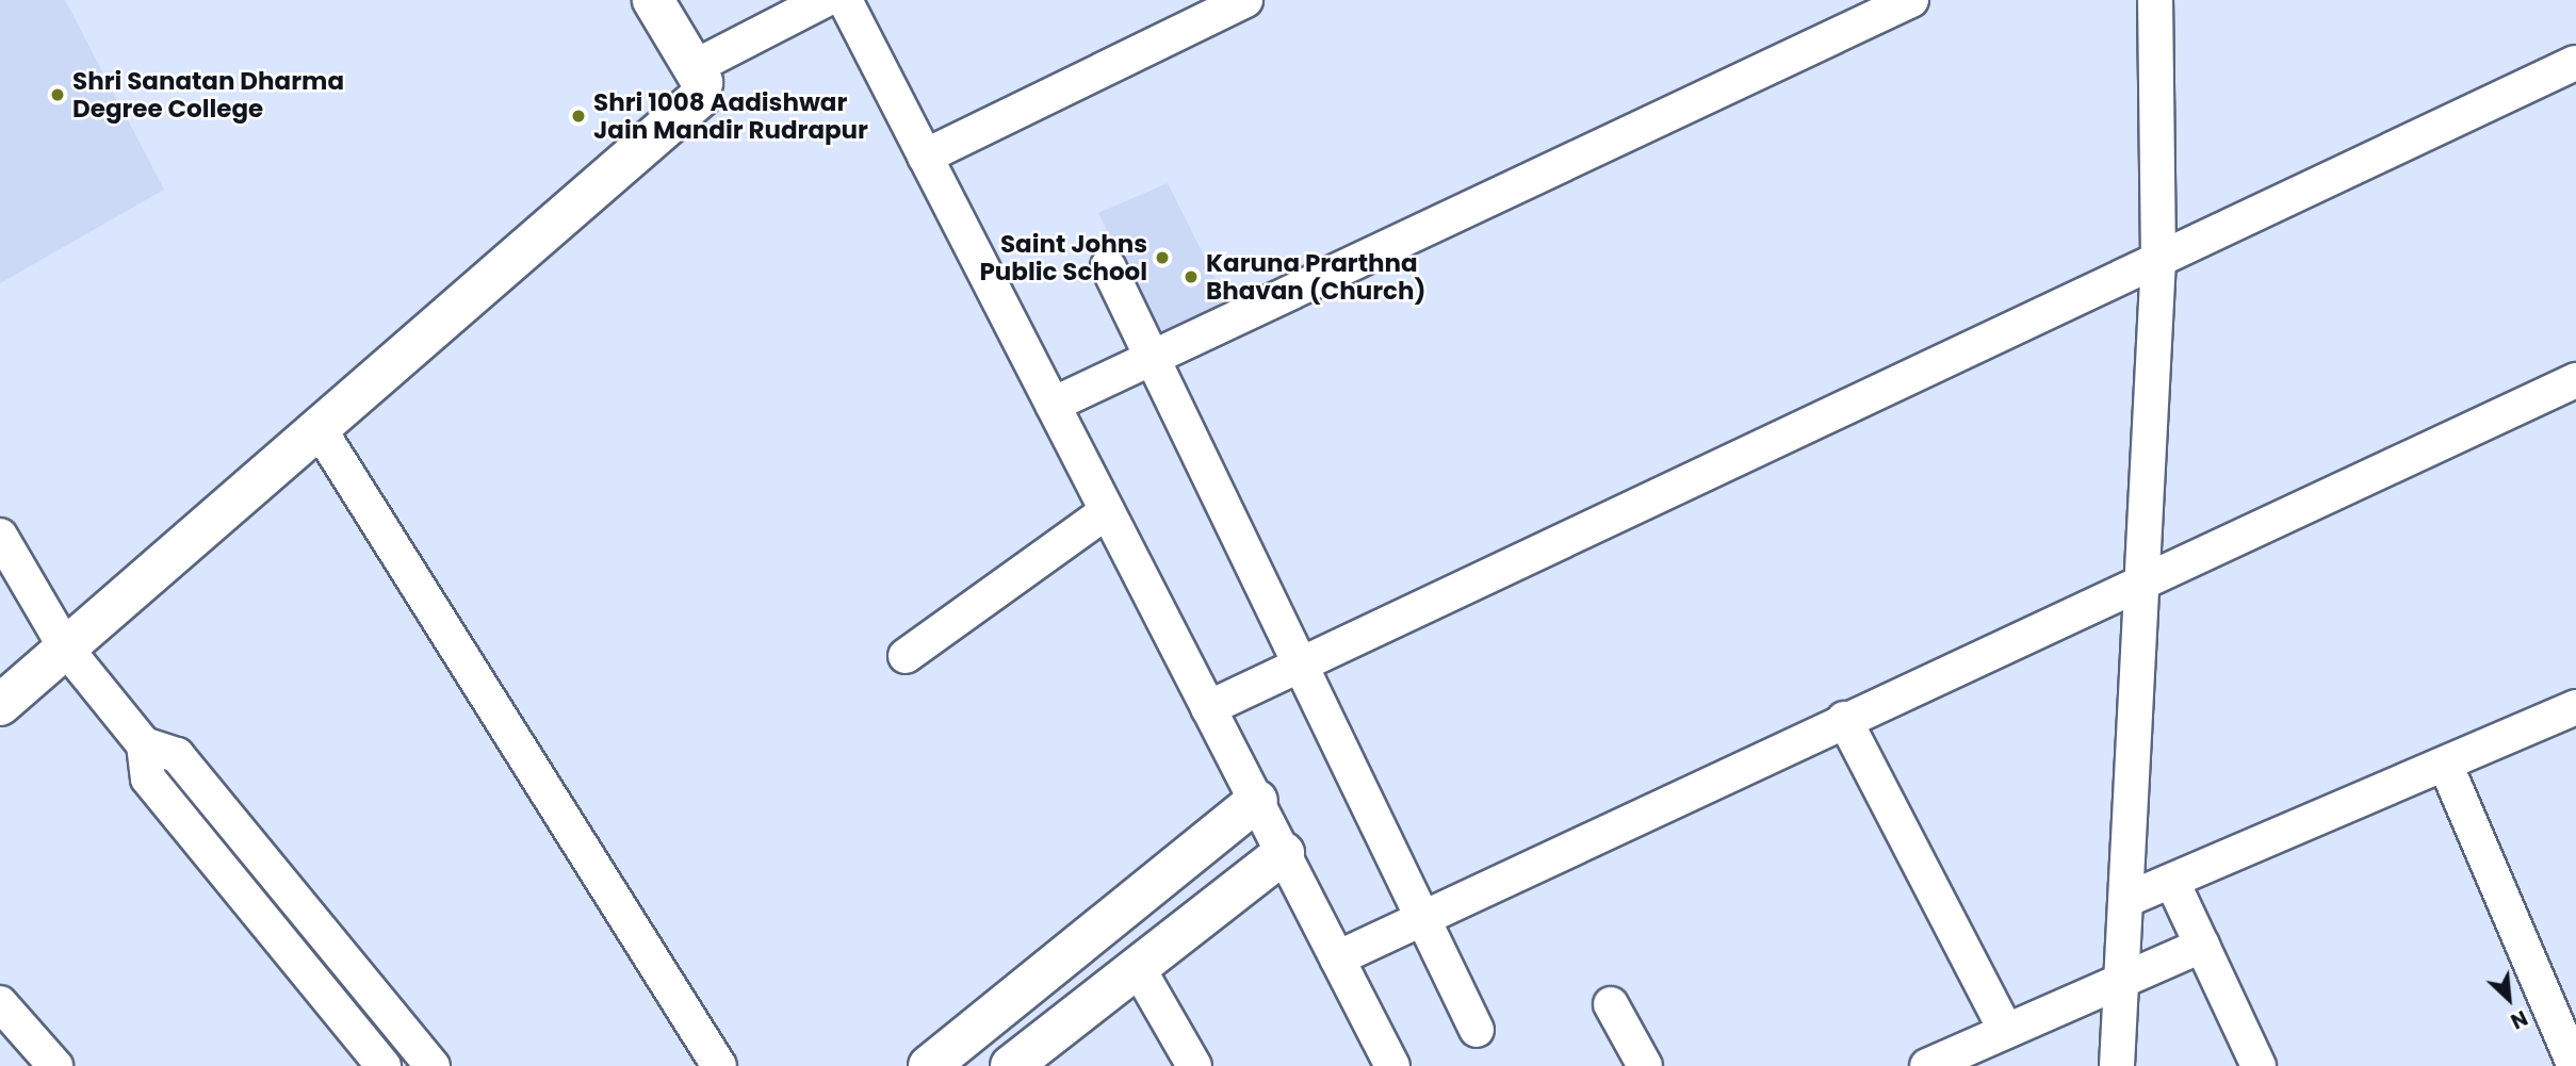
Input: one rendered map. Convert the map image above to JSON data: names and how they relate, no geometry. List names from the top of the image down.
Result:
{
  "places": [
    "Shri Sanatan Dharma Degree College",
    "Shri 1008 Aadishwar Jain Mandir Rudrapur",
    "Saint Johns Public School",
    "Karuna Prarthna Bhavan (Church)"
  ],
  "north": "bottom right"
}
